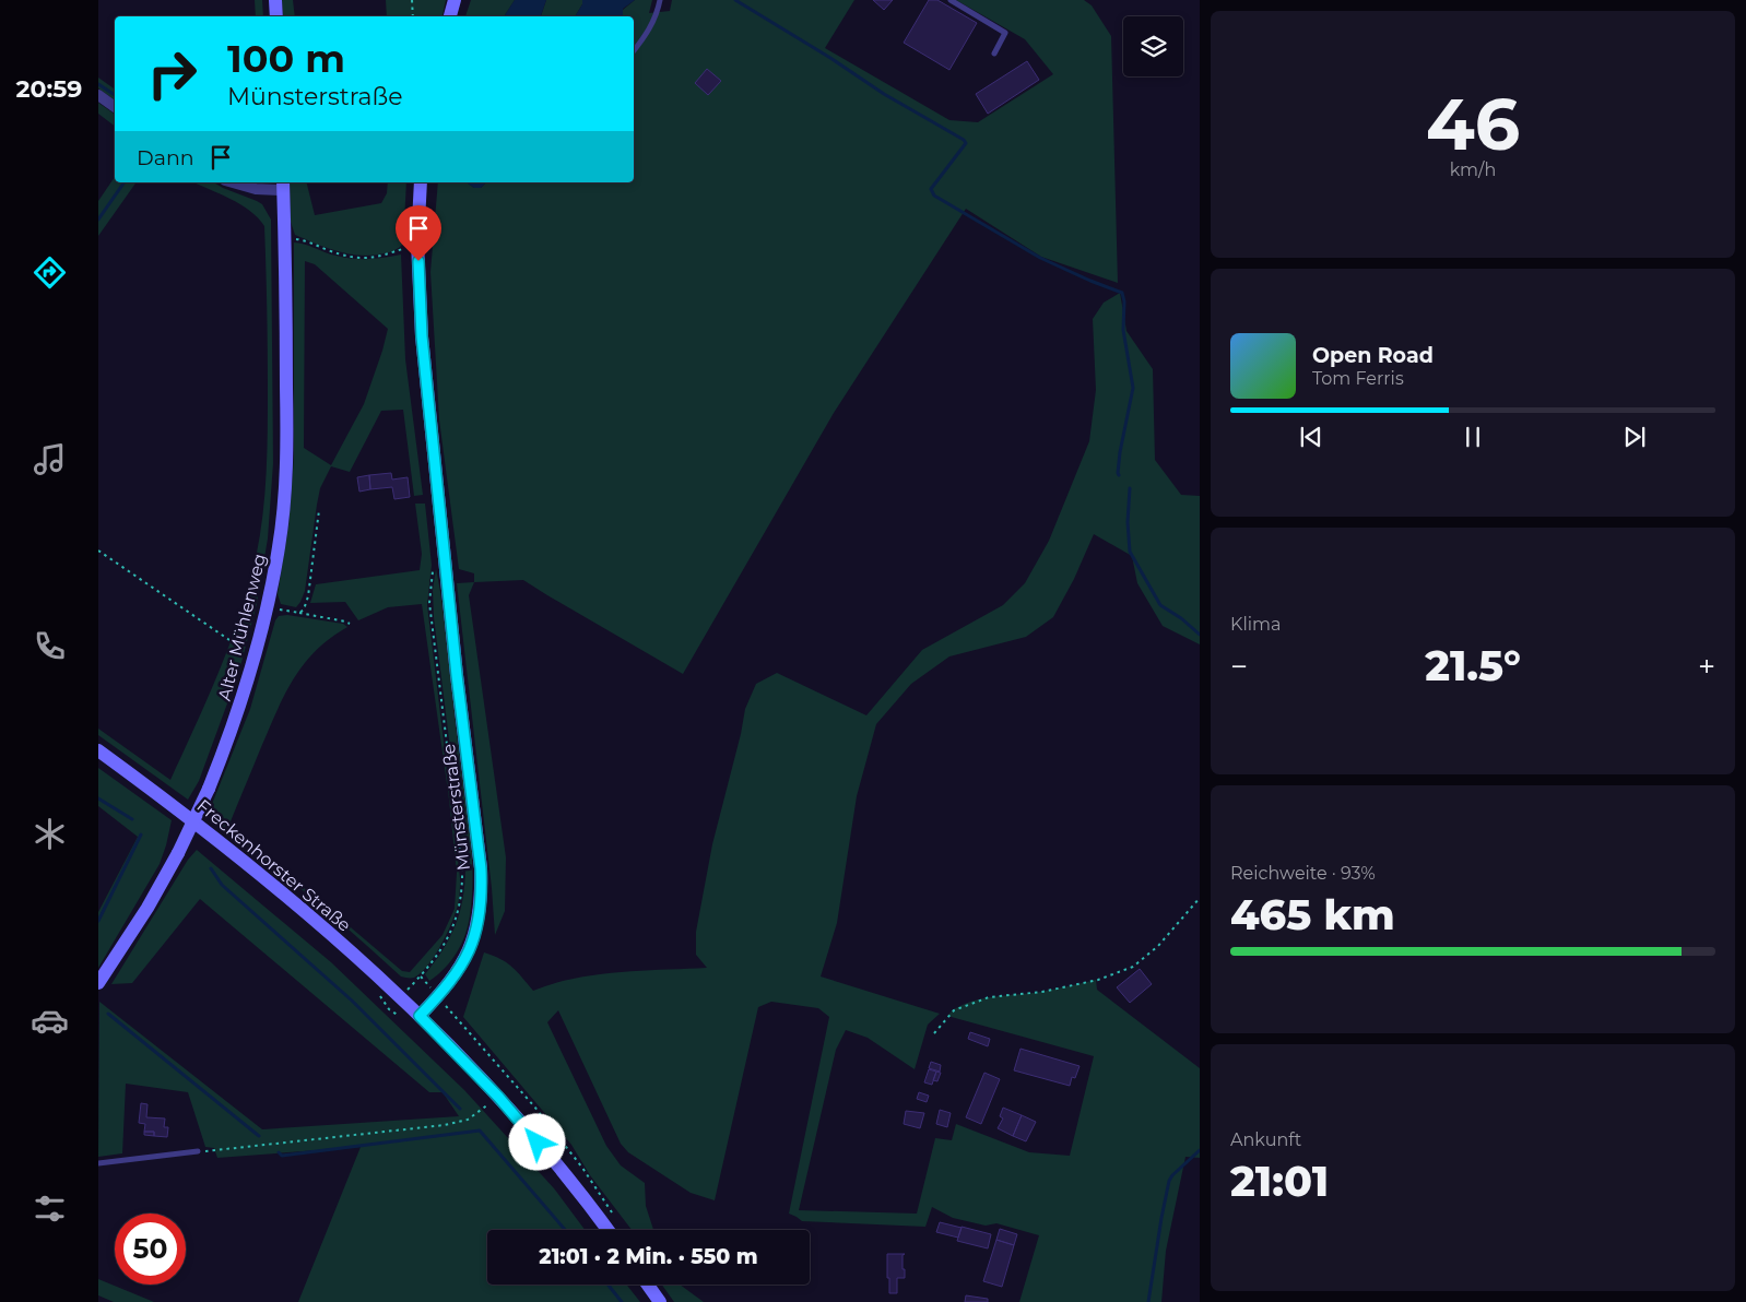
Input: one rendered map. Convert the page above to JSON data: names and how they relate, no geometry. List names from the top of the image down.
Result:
{
  "streets": {
    "main road": ["Alter Mühlenweg", "Münsterstraße", "Freckenhorster Straße"]
  },
  "crossings": [
    ["Münsterstraße", "Freckenhorster Straße"]
  ],
  "page": {
    "tabs": "20:59",
    "tile": [
      ["46", "km/h"],
      "Klima",
      ["Reichweite · 93%", "465 km"],
      ["Ankunft", "21:01"]
    ],
    "turn": ["100 m", "Münsterstraße"],
    "then": "Dann",
    "song": ["Open Road", "Tom Ferris"],
    "heat": ["−", "21.5°", "+"],
    "limit": "50",
    "trip": "21:01 · 2 Min. · 550 m"
  }
}
